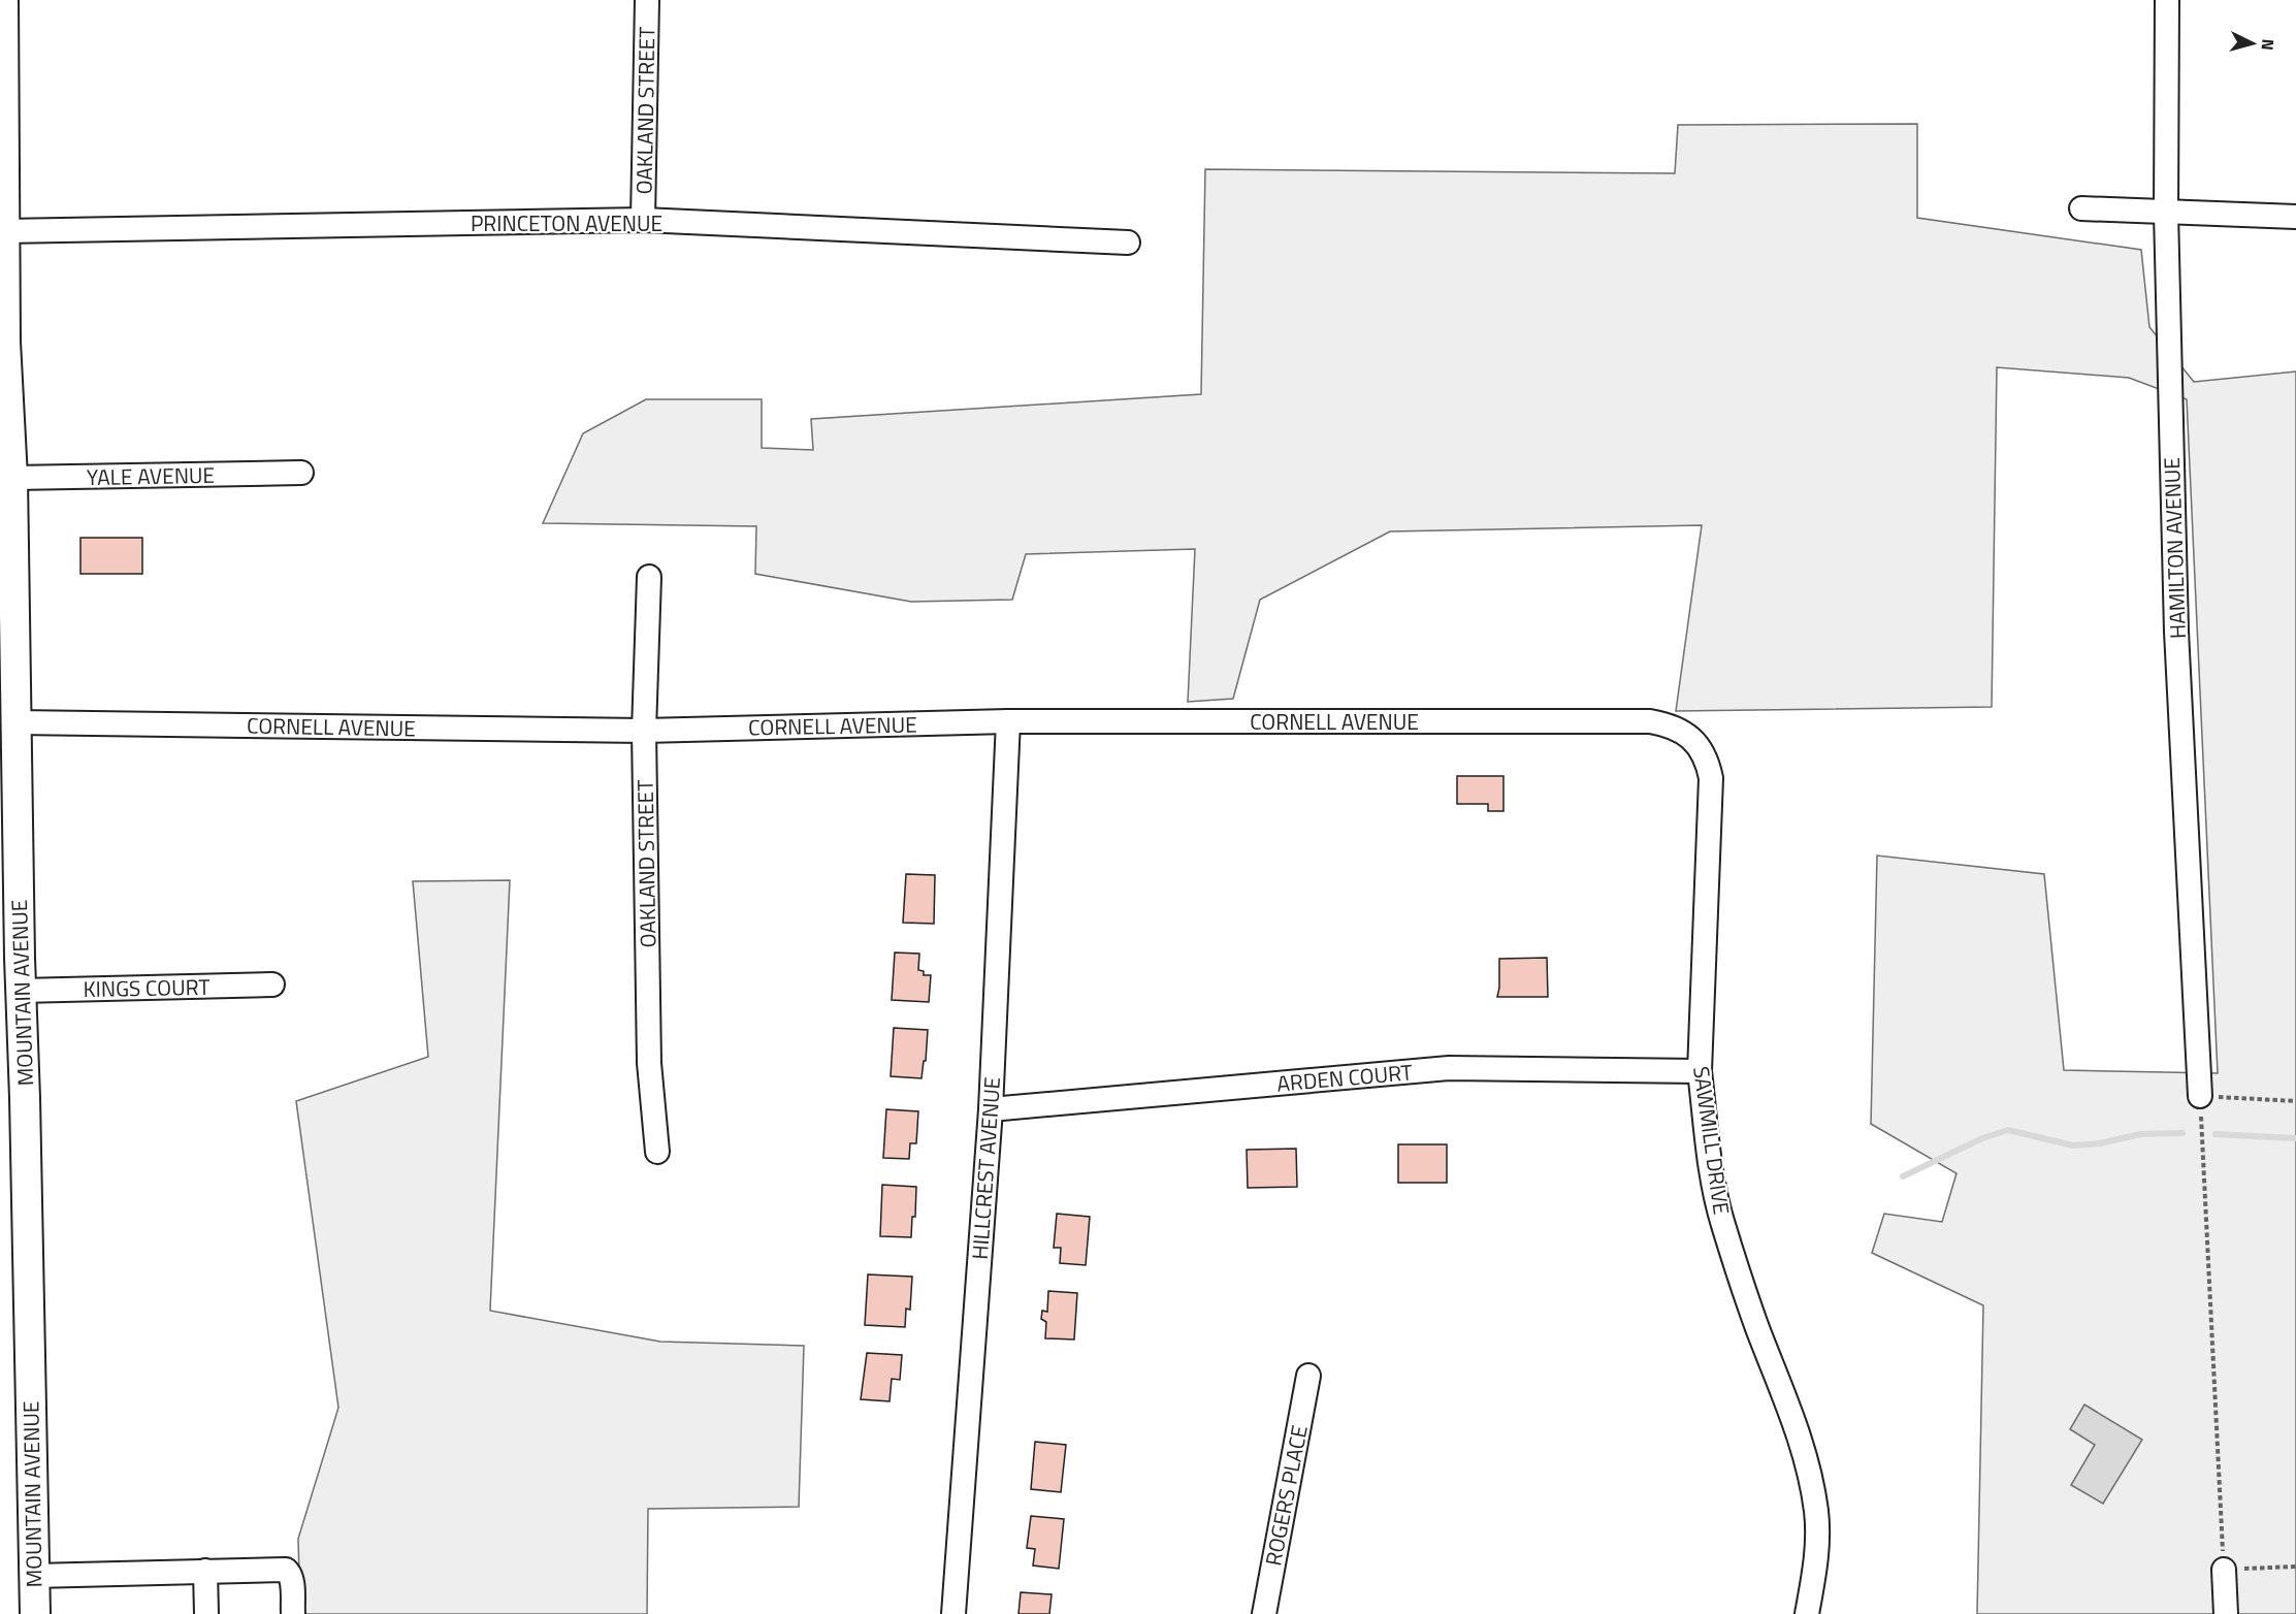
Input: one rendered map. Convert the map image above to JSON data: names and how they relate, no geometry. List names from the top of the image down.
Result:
{
  "streets": {
    "main road": ["MOUNTAIN AVENUE"],
    "street": [
      "OAKLAND STREET",
      "PRINCETON AVENUE",
      "YALE AVENUE",
      "HAMILTON AVENUE",
      "CORNELL AVENUE",
      "KINGS COURT",
      "ARDEN COURT",
      "SAWMILL DRIVE",
      "HILLCREST AVENUE",
      "ROGERS PLACE"
    ]
  },
  "crossings": [
    ["OAKLAND STREET", "PRINCETON AVENUE"],
    ["OAKLAND STREET", "CORNELL AVENUE"],
    ["PRINCETON AVENUE", "MOUNTAIN AVENUE"],
    ["YALE AVENUE", "MOUNTAIN AVENUE"],
    ["CORNELL AVENUE", "MOUNTAIN AVENUE"],
    ["CORNELL AVENUE", "SAWMILL DRIVE"],
    ["CORNELL AVENUE", "HILLCREST AVENUE"],
    ["KINGS COURT", "MOUNTAIN AVENUE"],
    ["ARDEN COURT", "SAWMILL DRIVE"],
    ["ARDEN COURT", "HILLCREST AVENUE"]
  ],
  "north": "right"
}
